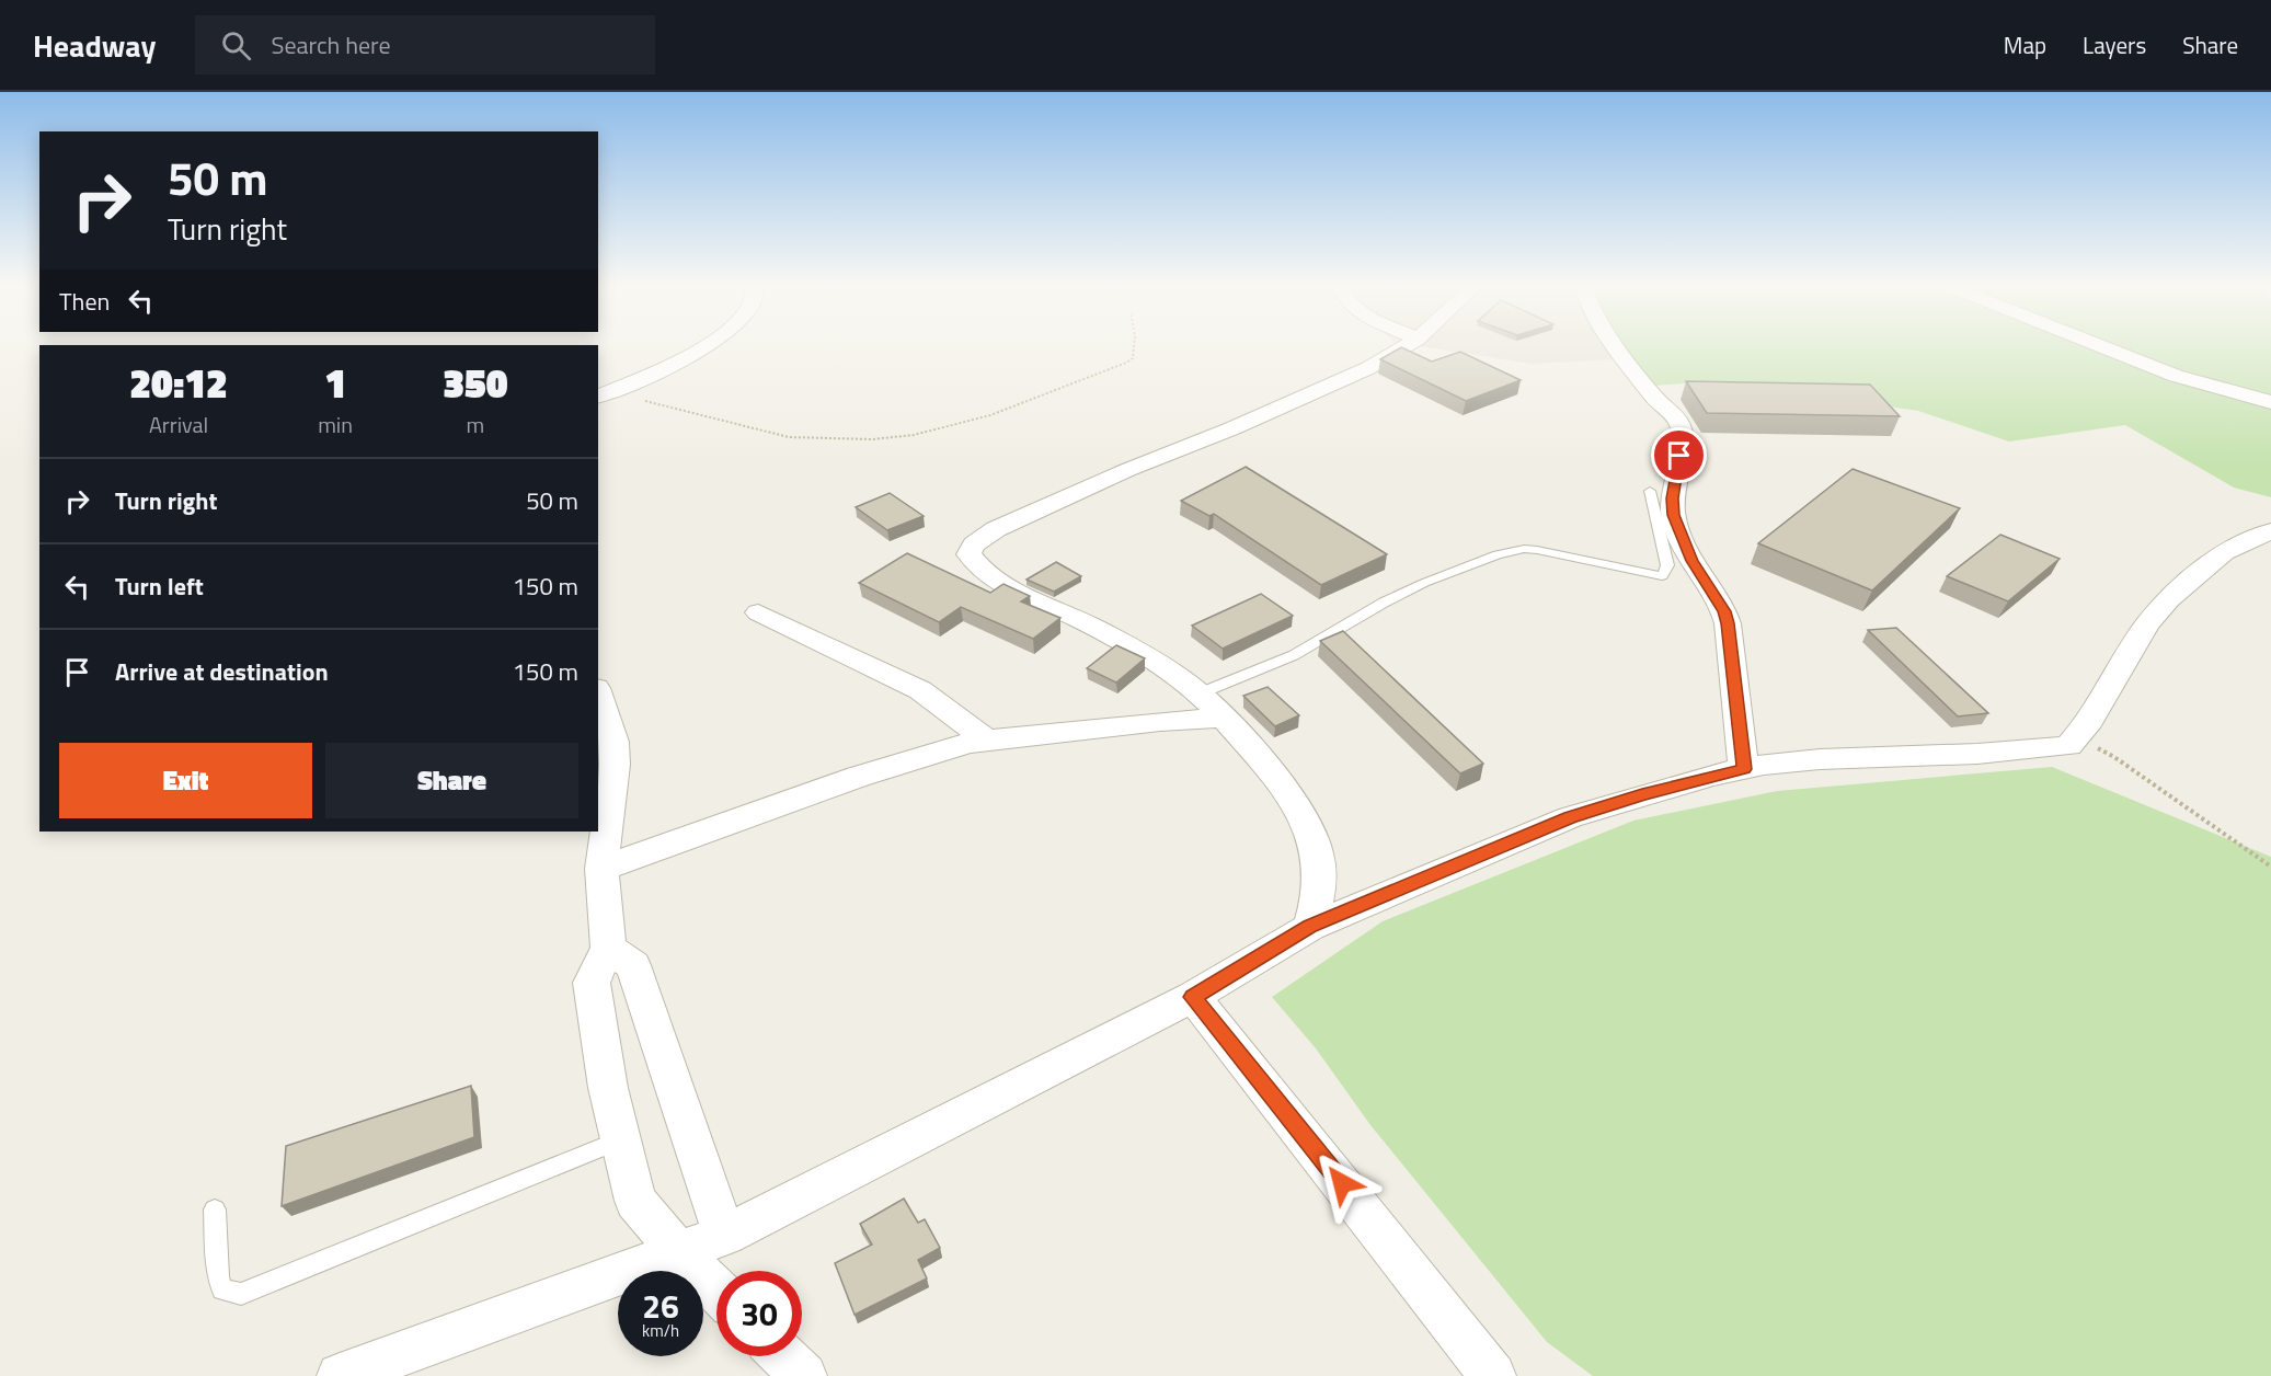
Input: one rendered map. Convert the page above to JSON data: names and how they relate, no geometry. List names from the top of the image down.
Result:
{
  "page": {
    "header": "Headway",
    "search": "Search here",
    "nav": ["Map", "Layers", "Share"],
    "turn": ["50 m", "Turn right"],
    "then": "Then",
    "eta": [
      "20:12",
      "Arrival",
      "1",
      "min",
      "350",
      "m"
    ],
    "list": [
      {
        "name": "Turn right",
        "value": "50 m"
      },
      {
        "name": "Turn left",
        "value": "150 m"
      },
      {
        "name": "Arrive at destination",
        "value": "150 m"
      }
    ],
    "buttons": ["Exit", "Share"],
    "speed": "26 km/h",
    "limit": "30"
  }
}
